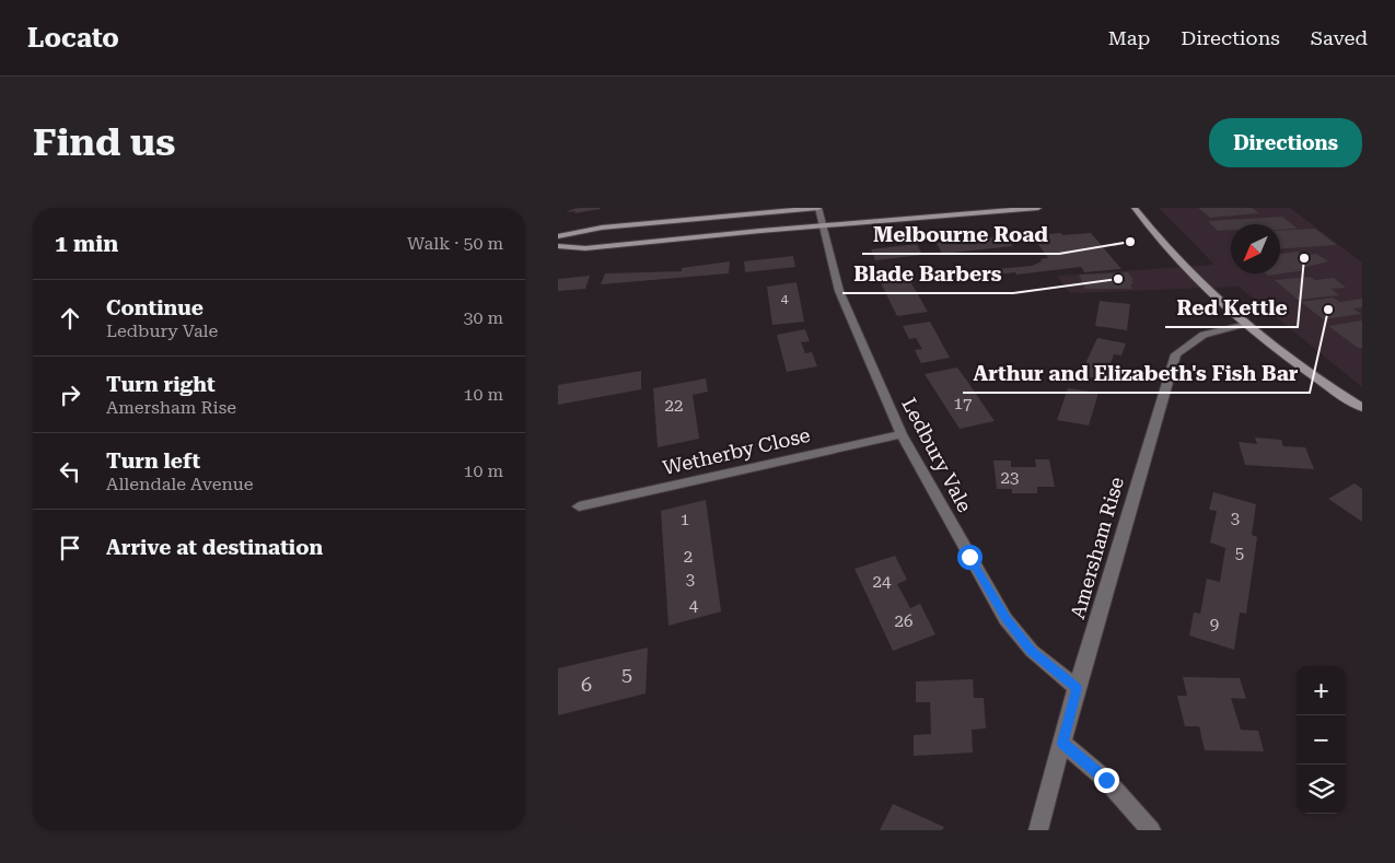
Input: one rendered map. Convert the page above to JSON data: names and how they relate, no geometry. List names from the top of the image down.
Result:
{
  "streets": {
    "street": ["Wetherby Close", "Ledbury Vale", "Amersham Rise"]
  },
  "crossings": [
    ["Wetherby Close", "Ledbury Vale"],
    ["Ledbury Vale", "Amersham Rise"]
  ],
  "places": [
    "Melbourne Road",
    "Red Kettle",
    "Blade Barbers",
    "Arthur and Elizabeth's Fish Bar"
  ],
  "house_numbers": [
    "4",
    "17",
    "22",
    "23",
    "3",
    "1",
    "5",
    "2",
    "3",
    "24",
    "4",
    "26",
    "9",
    "5",
    "6"
  ],
  "north": "bottom left",
  "page": {
    "header": "Locato",
    "nav": ["Map", "Directions", "Saved"],
    "buttons": "Directions",
    "title": "Find us",
    "heading": ["1 min", "Walk · 50 m"],
    "list": [
      ["Continue", "Ledbury Vale", "30 m"],
      ["Turn right", "Amersham Rise", "10 m"],
      ["Turn left", "Allendale Avenue", "10 m"],
      "Arrive at destination"
    ],
    "map_buttons": ["+", "−"]
  }
}
